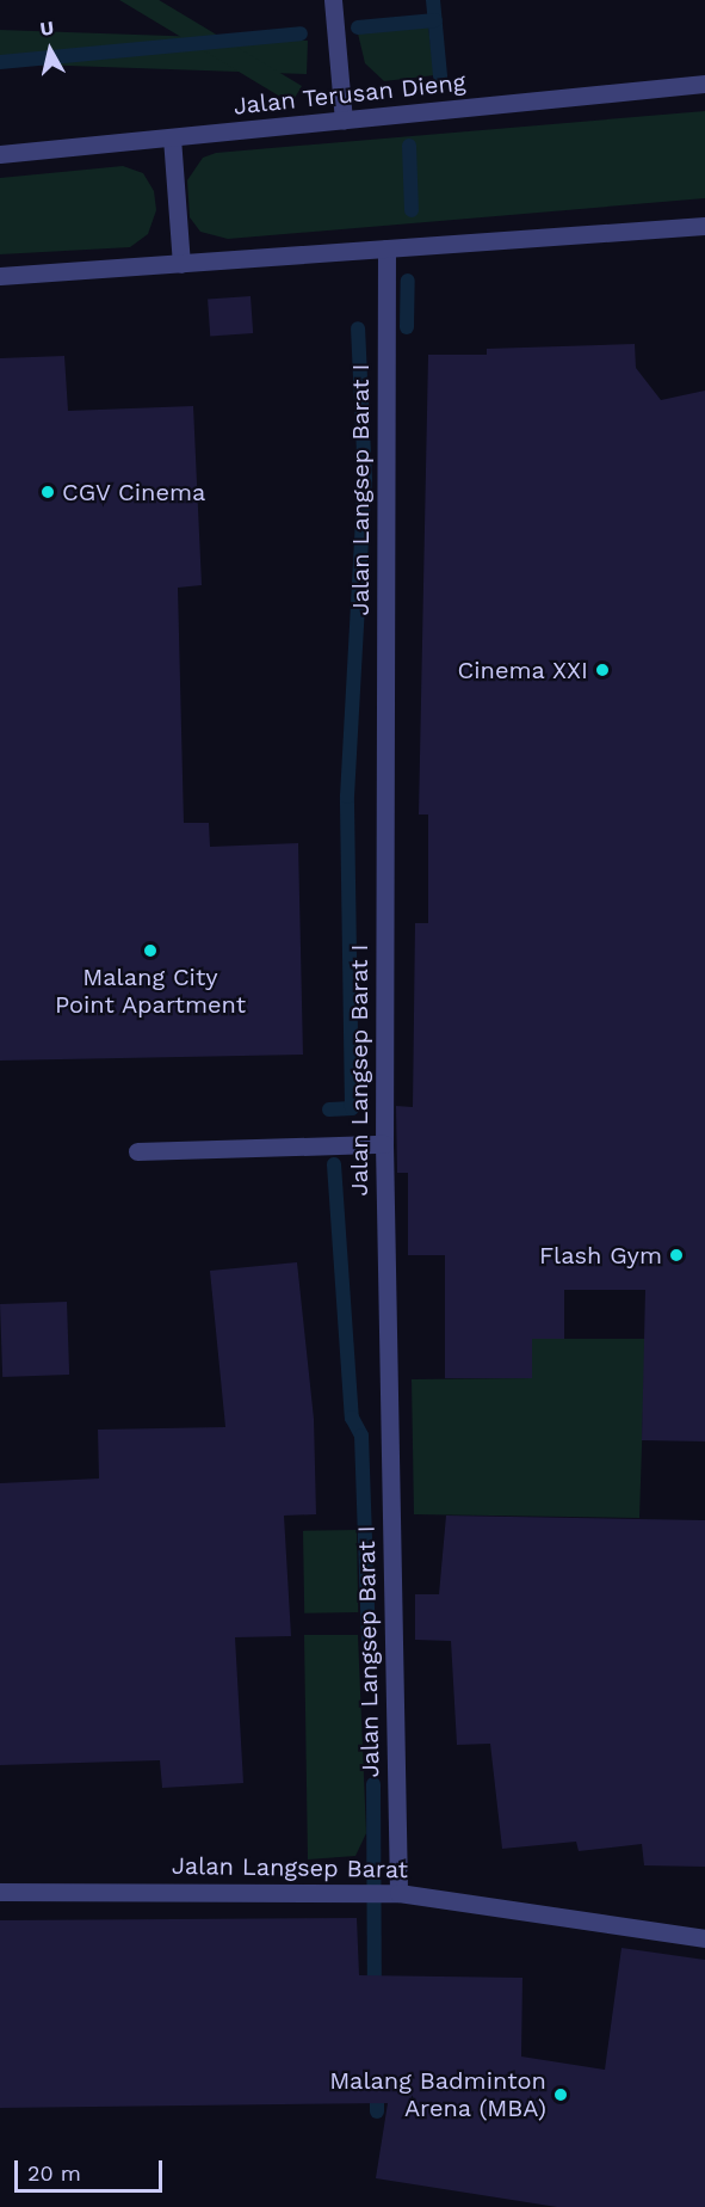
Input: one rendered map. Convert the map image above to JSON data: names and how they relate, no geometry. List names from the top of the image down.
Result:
{
  "streets": {
    "street": ["Jalan Terusan Dieng", "Jalan Langsep Barat I", "Jalan Langsep Barat"]
  },
  "crossings": [
    ["Jalan Langsep Barat I", "Jalan Langsep Barat"]
  ],
  "places": [
    "CGV Cinema",
    "Cinema XXI",
    "Malang City Point Apartment",
    "Flash Gym",
    "Malang Badminton Arena (MBA)"
  ],
  "scale_bar": "20 m",
  "north": "top"
}
